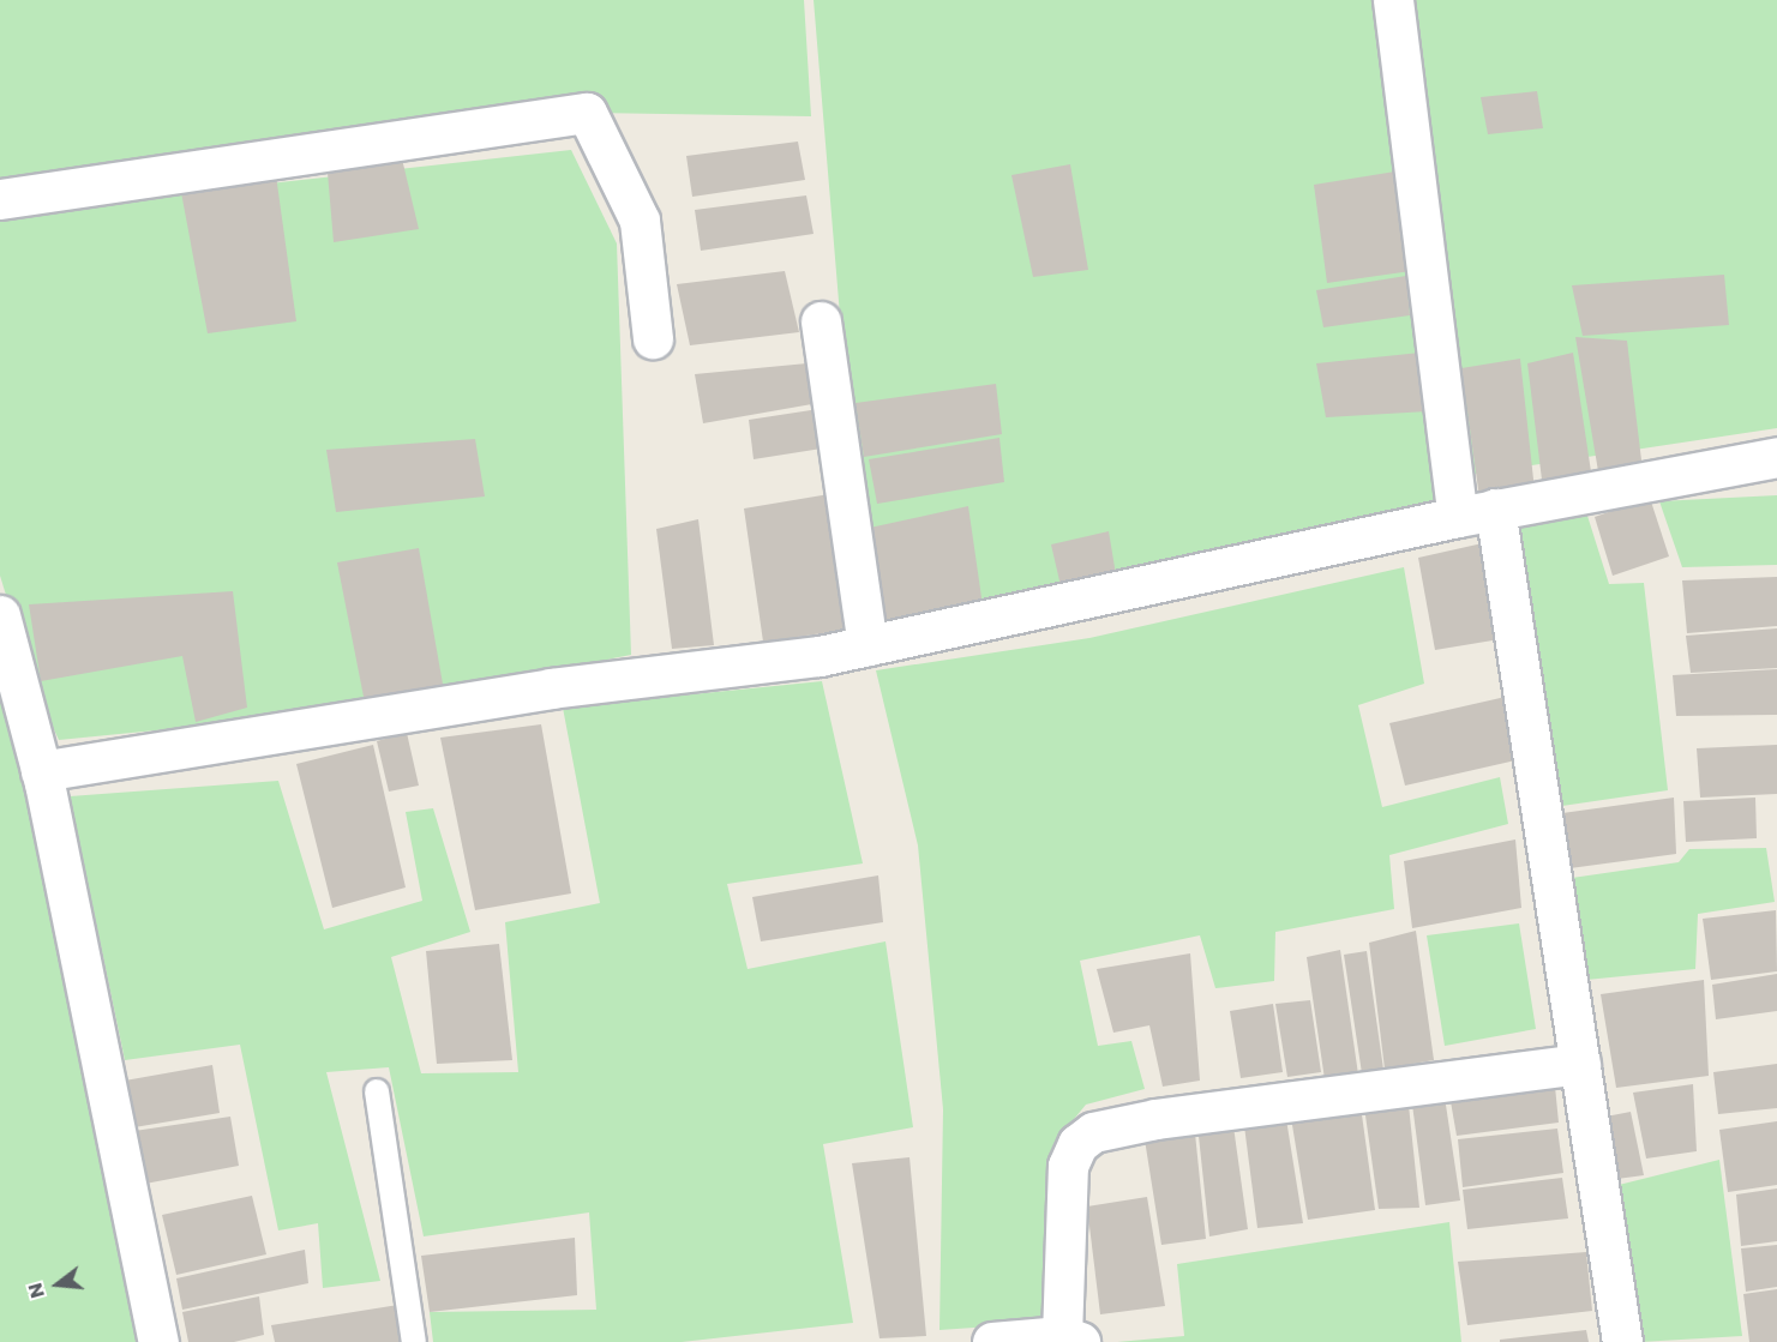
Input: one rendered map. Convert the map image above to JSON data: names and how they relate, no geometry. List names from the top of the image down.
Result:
{
  "north": "left"
}
